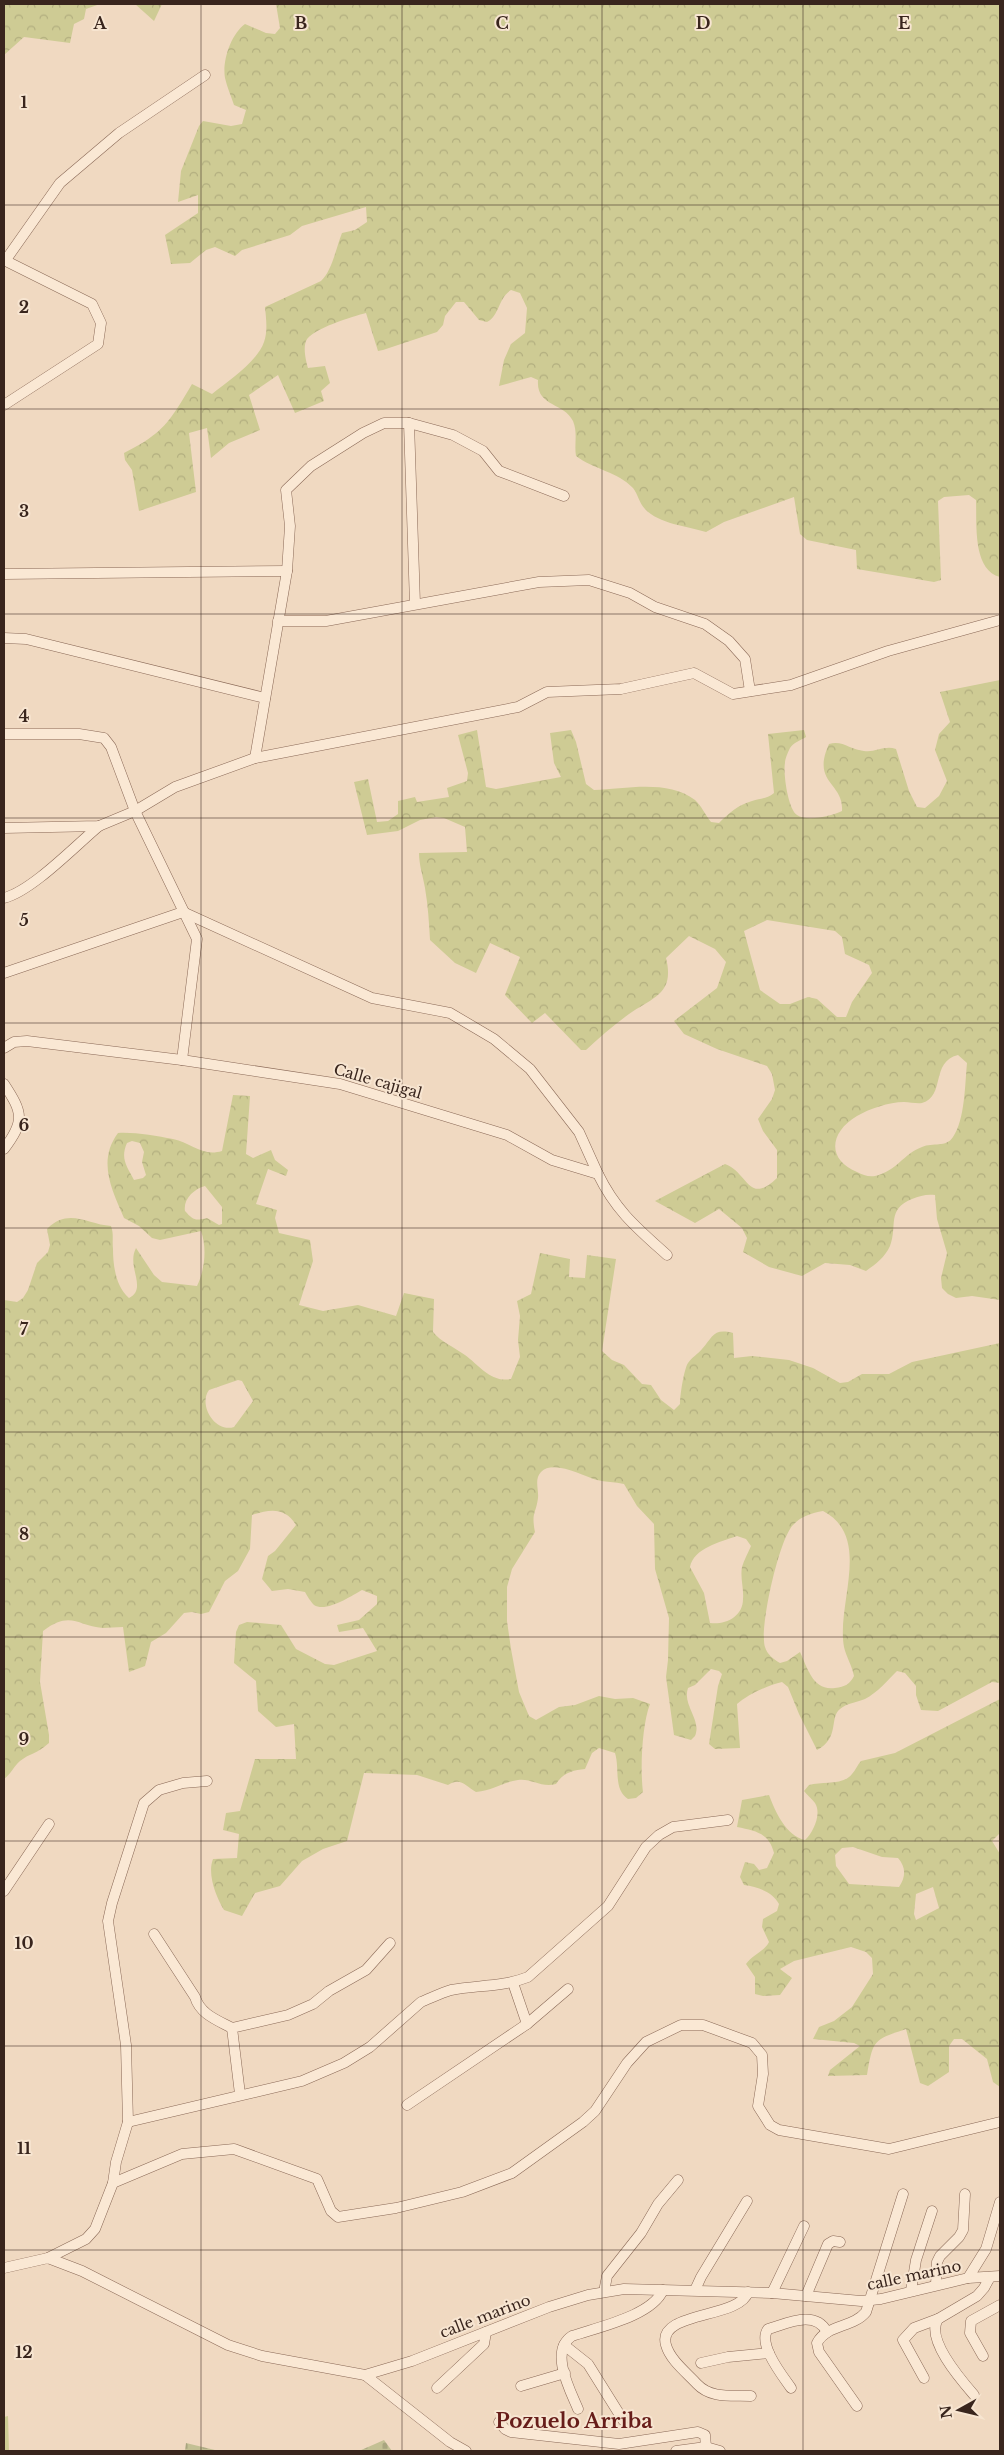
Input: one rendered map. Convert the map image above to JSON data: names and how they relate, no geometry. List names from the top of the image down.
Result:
{
  "streets": {
    "street": ["Calle cajigal", "calle marino"]
  },
  "districts": ["Pozuelo Arriba"],
  "north": "left",
  "grid": {
    "columns": [
      "A",
      "B",
      "C",
      "D",
      "E"
    ],
    "rows": [
      "1",
      "2",
      "3",
      "4",
      "5",
      "6",
      "7",
      "8",
      "9",
      "10",
      "11",
      "12"
    ]
  }
}
